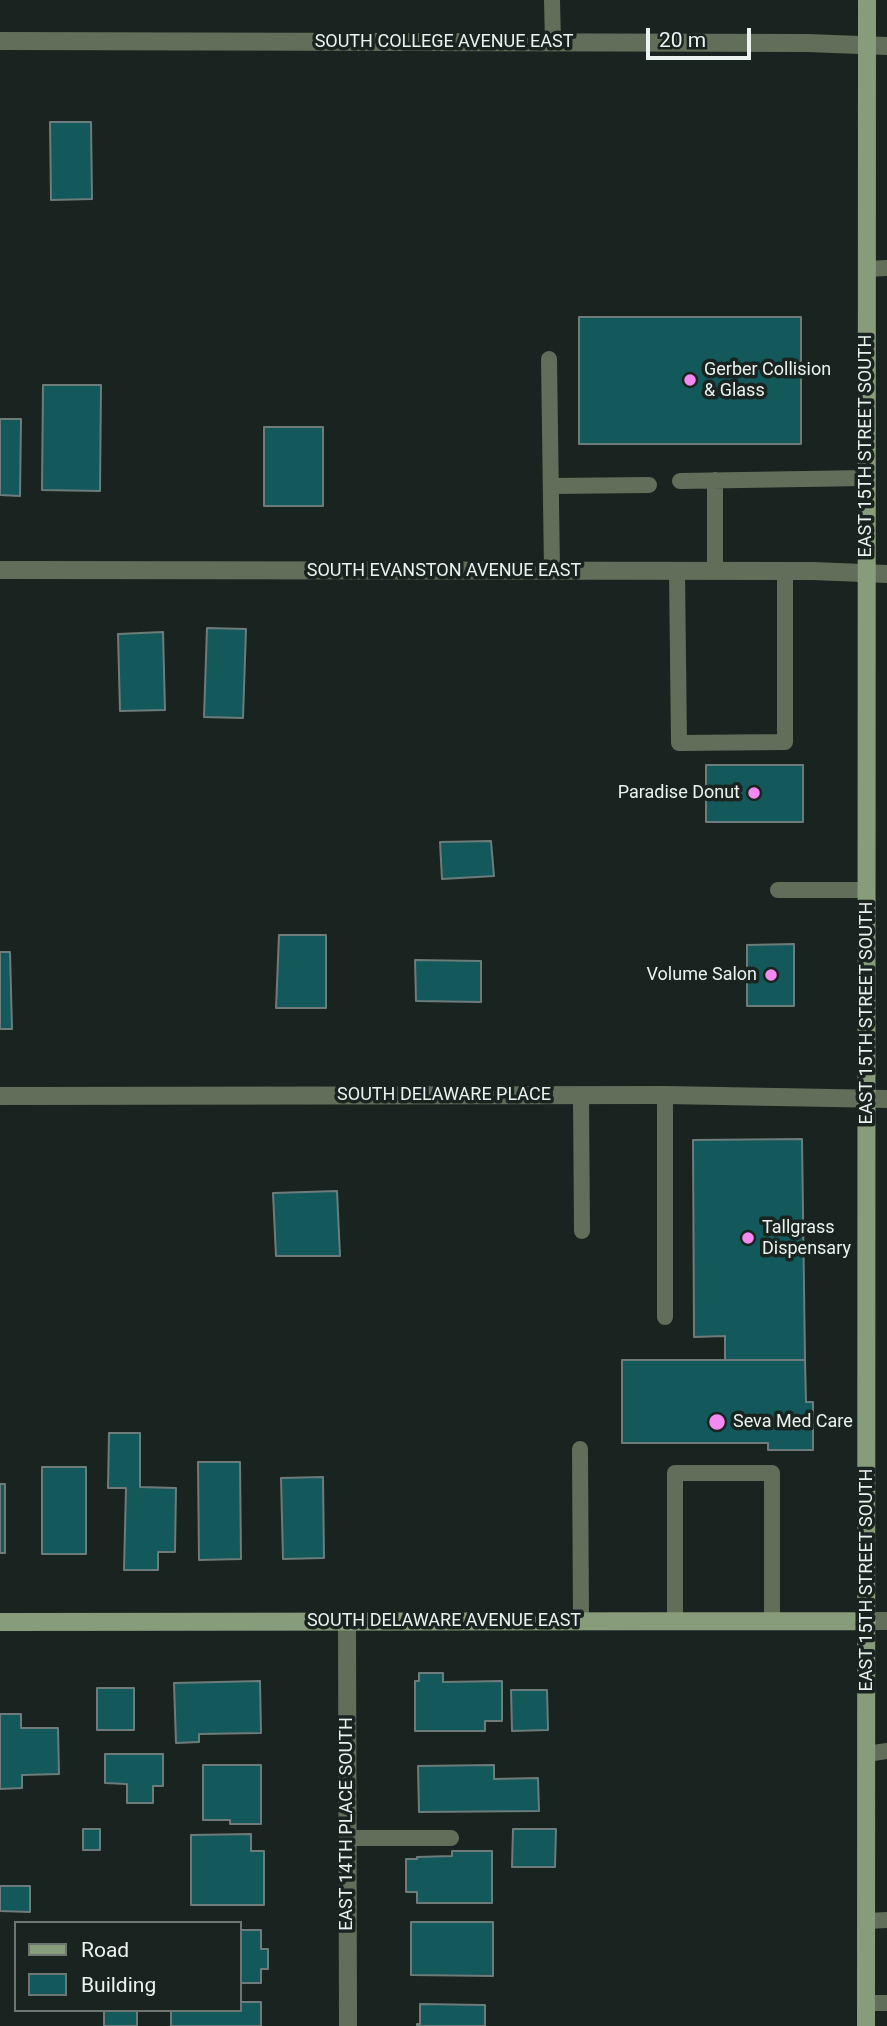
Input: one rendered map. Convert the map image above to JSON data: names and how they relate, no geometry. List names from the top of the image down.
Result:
{
  "streets": {
    "main road": ["EAST 15TH STREET SOUTH", "SOUTH DELAWARE AVENUE EAST"],
    "street": [
      "SOUTH COLLEGE AVENUE EAST",
      "SOUTH EVANSTON AVENUE EAST",
      "SOUTH DELAWARE PLACE",
      "EAST 14TH PLACE SOUTH"
    ]
  },
  "crossings": [
    ["SOUTH COLLEGE AVENUE EAST", "EAST 15TH STREET SOUTH"],
    ["EAST 15TH STREET SOUTH", "SOUTH EVANSTON AVENUE EAST"],
    ["EAST 15TH STREET SOUTH", "SOUTH DELAWARE PLACE"],
    ["EAST 15TH STREET SOUTH", "SOUTH DELAWARE AVENUE EAST"],
    ["SOUTH DELAWARE AVENUE EAST", "EAST 14TH PLACE SOUTH"]
  ],
  "places": [
    "Gerber Collision & Glass",
    "Paradise Donut",
    "Volume Salon",
    "Tallgrass Dispensary",
    "Seva Med Care"
  ],
  "legend": ["Road", "Building"],
  "scale_bar": "20 m"
}
